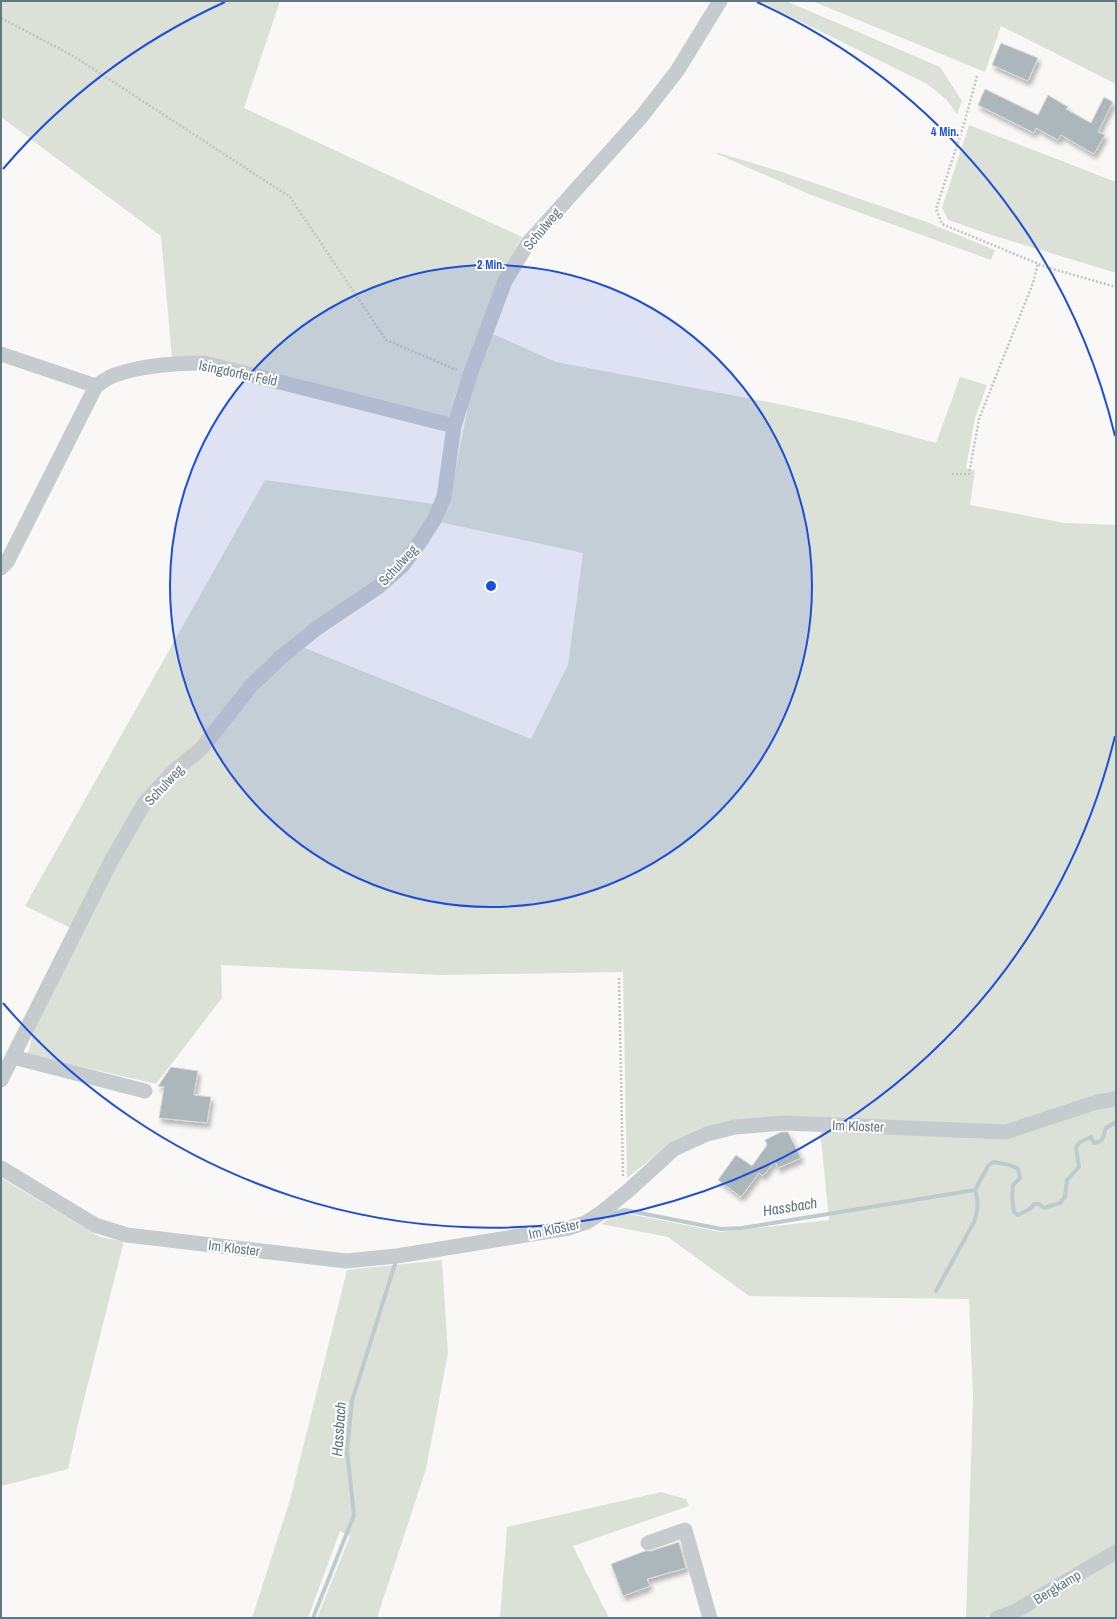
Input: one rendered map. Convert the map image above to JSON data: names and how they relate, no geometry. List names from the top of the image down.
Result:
{
  "streets": {
    "street": [
      "Schulweg",
      "Isingdorfer Feld",
      "Im Kloster",
      "Bergkamp"
    ]
  },
  "crossings": [
    ["Schulweg", "Isingdorfer Feld"]
  ],
  "water": ["Hassbach"],
  "rings": ["4 Min.", "2 Min."]
}
